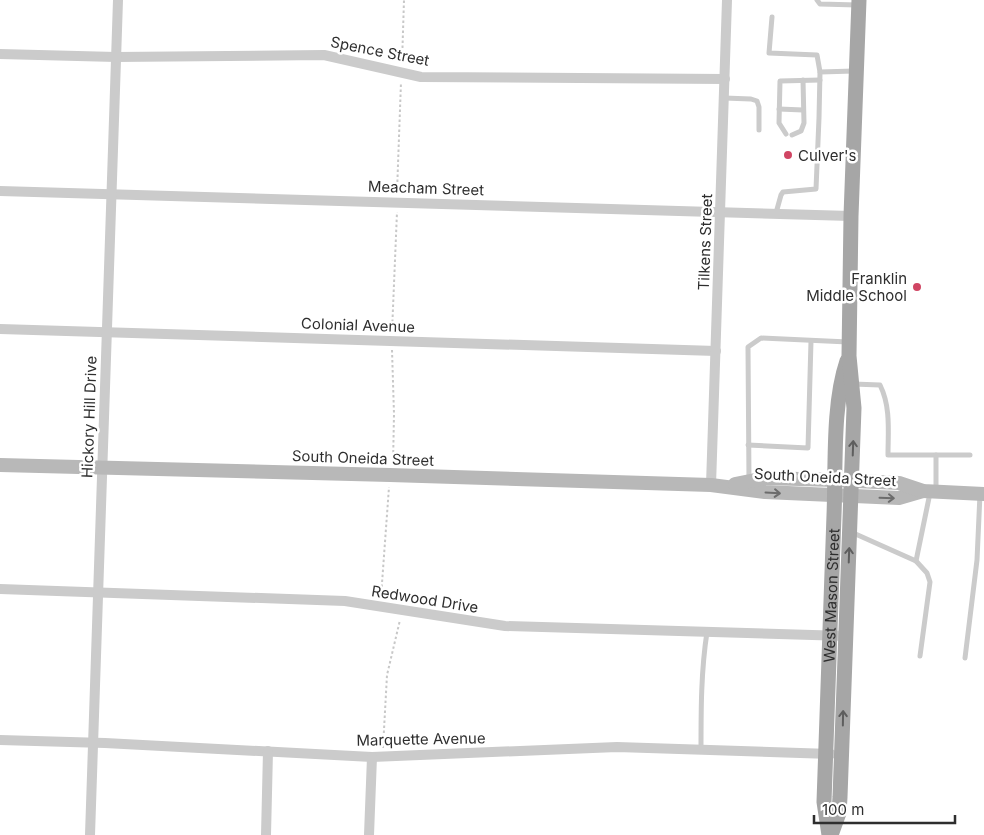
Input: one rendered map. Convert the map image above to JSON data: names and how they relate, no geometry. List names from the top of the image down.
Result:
{
  "streets": {
    "main road": ["West Mason Street"],
    "street": [
      "Spence Street",
      "Meacham Street",
      "Tilkens Street",
      "Colonial Avenue",
      "Hickory Hill Drive",
      "South Oneida Street",
      "Redwood Drive",
      "Marquette Avenue"
    ]
  },
  "crossings": [
    ["Spence Street", "Tilkens Street"],
    ["Spence Street", "Hickory Hill Drive"],
    ["Meacham Street", "Tilkens Street"],
    ["Meacham Street", "Hickory Hill Drive"],
    ["Meacham Street", "West Mason Street"],
    ["Tilkens Street", "Colonial Avenue"],
    ["Tilkens Street", "South Oneida Street"],
    ["Colonial Avenue", "Hickory Hill Drive"],
    ["Hickory Hill Drive", "South Oneida Street"],
    ["Hickory Hill Drive", "Redwood Drive"],
    ["Hickory Hill Drive", "Marquette Avenue"],
    ["South Oneida Street", "West Mason Street"],
    ["West Mason Street", "Redwood Drive"],
    ["West Mason Street", "Marquette Avenue"]
  ],
  "places": ["Culver's", "Franklin Middle School"],
  "scale_bar": "100 m"
}
